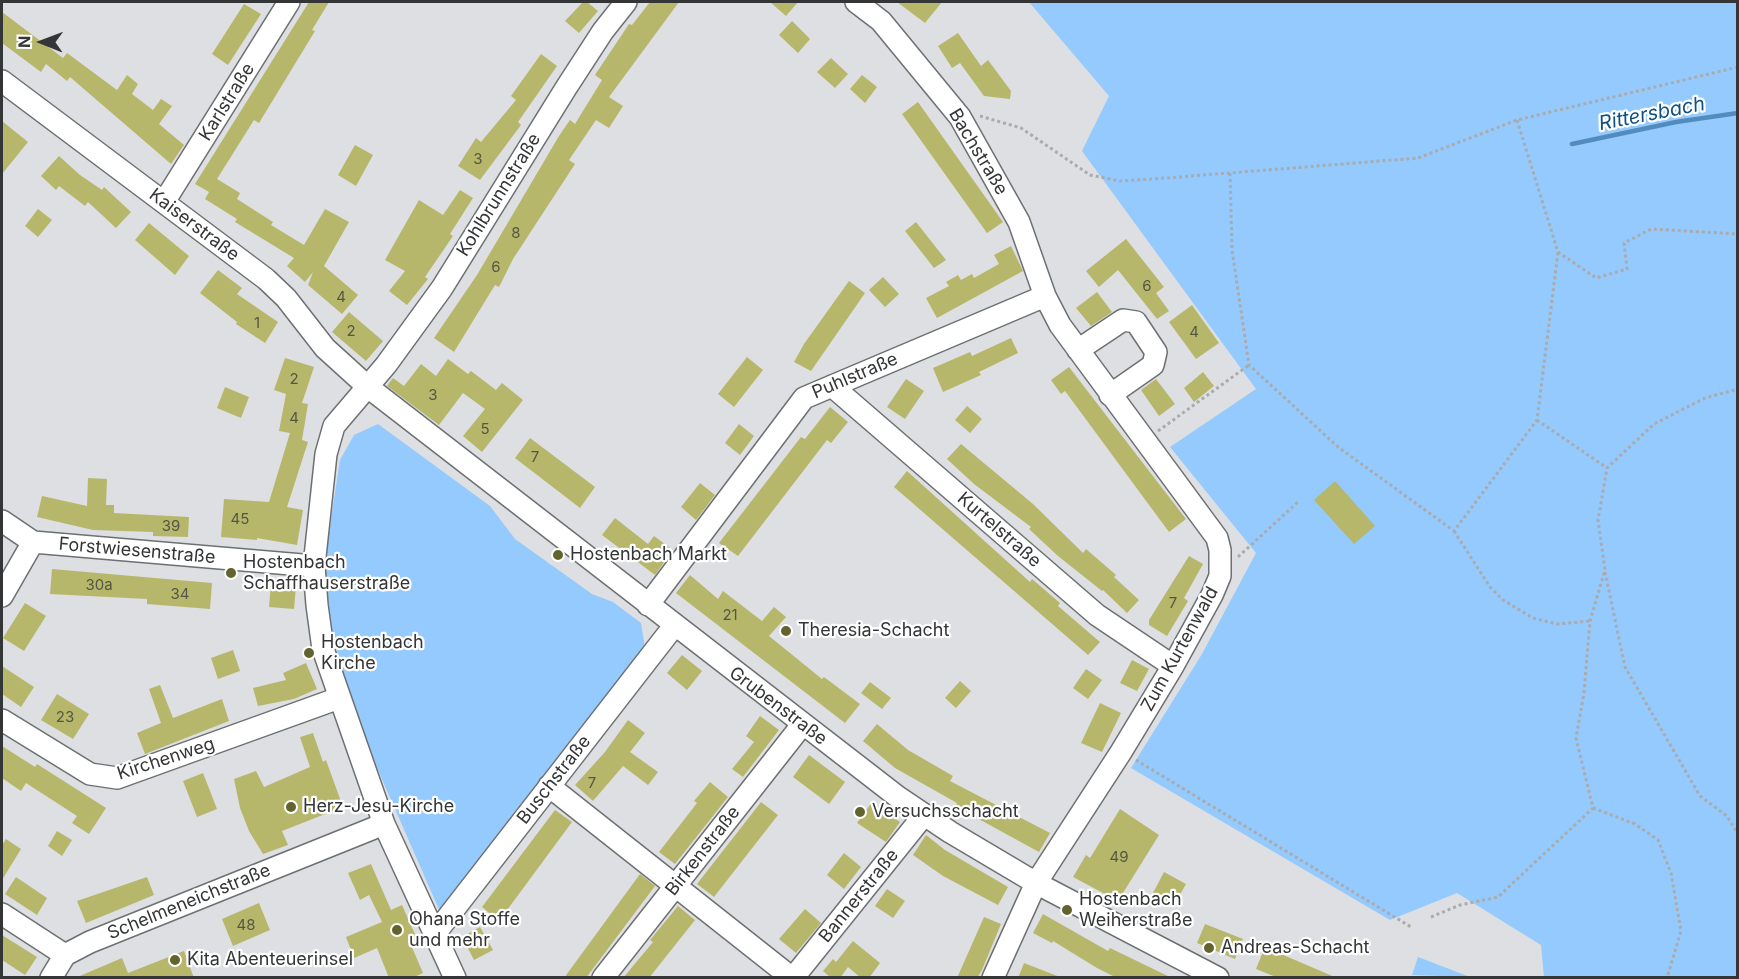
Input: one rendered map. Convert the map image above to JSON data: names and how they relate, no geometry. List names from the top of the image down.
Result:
{
  "streets": {
    "street": [
      "Karlstraße",
      "Bachstraße",
      "Kohlbrunnstraße",
      "Kaiserstraße",
      "Puhlstraße",
      "Kurtelstraße",
      "Forstwiesenstraße",
      "Zum Kurtenwald",
      "Grubenstraße",
      "Kirchenweg",
      "Buschstraße",
      "Birkenstraße",
      "Bannerstraße",
      "Schelmeneichstraße"
    ]
  },
  "crossings": [
    ["Karlstraße", "Kaiserstraße"],
    ["Bachstraße", "Puhlstraße"],
    ["Bachstraße", "Zum Kurtenwald"],
    ["Kohlbrunnstraße", "Kaiserstraße"],
    ["Kohlbrunnstraße", "Forstwiesenstraße"],
    ["Kohlbrunnstraße", "Grubenstraße"],
    ["Kohlbrunnstraße", "Kirchenweg"],
    ["Kohlbrunnstraße", "Buschstraße"],
    ["Kohlbrunnstraße", "Schelmeneichstraße"],
    ["Kaiserstraße", "Grubenstraße"],
    ["Puhlstraße", "Kurtelstraße"],
    ["Puhlstraße", "Zum Kurtenwald"],
    ["Puhlstraße", "Grubenstraße"],
    ["Kurtelstraße", "Zum Kurtenwald"],
    ["Zum Kurtenwald", "Grubenstraße"],
    ["Grubenstraße", "Buschstraße"],
    ["Grubenstraße", "Birkenstraße"],
    ["Grubenstraße", "Bannerstraße"]
  ],
  "water": ["Rittersbach"],
  "places": [
    "Hostenbach Markt",
    "Hostenbach Schaffhauserstraße",
    "Theresia-Schacht",
    "Hostenbach Kirche",
    "Herz-Jesu-Kirche",
    "Versuchsschacht",
    "Hostenbach Weiherstraße",
    "Ohana Stoffe und mehr",
    "Andreas-Schacht",
    "Kita Abenteuerinsel"
  ],
  "house_numbers": [
    "3",
    "8",
    "6",
    "6",
    "4",
    "1",
    "2",
    "4",
    "2",
    "3",
    "4",
    "5",
    "7",
    "45",
    "39",
    "30a",
    "34",
    "7",
    "21",
    "23",
    "7",
    "49",
    "48"
  ],
  "north": "left"
}
